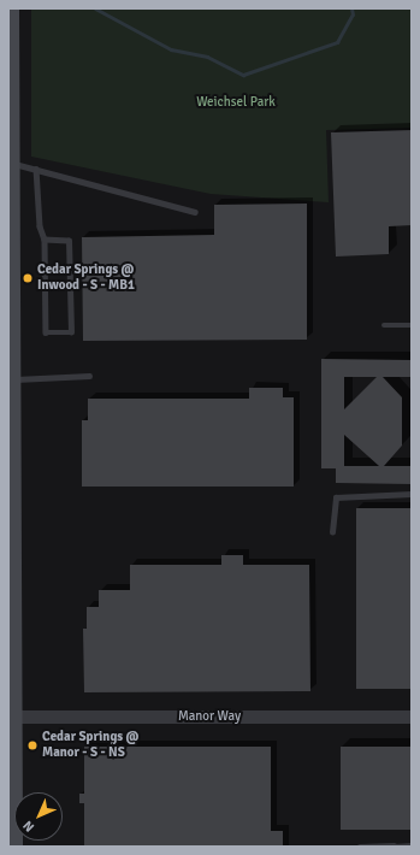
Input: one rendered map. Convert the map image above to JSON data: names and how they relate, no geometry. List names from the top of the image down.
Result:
{
  "streets": {
    "street": ["Manor Way"]
  },
  "parks": ["Weichsel Park"],
  "places": ["Cedar Springs @ Inwood - S - MB1", "Cedar Springs @ Manor - S - NS"],
  "north": "bottom left"
}
